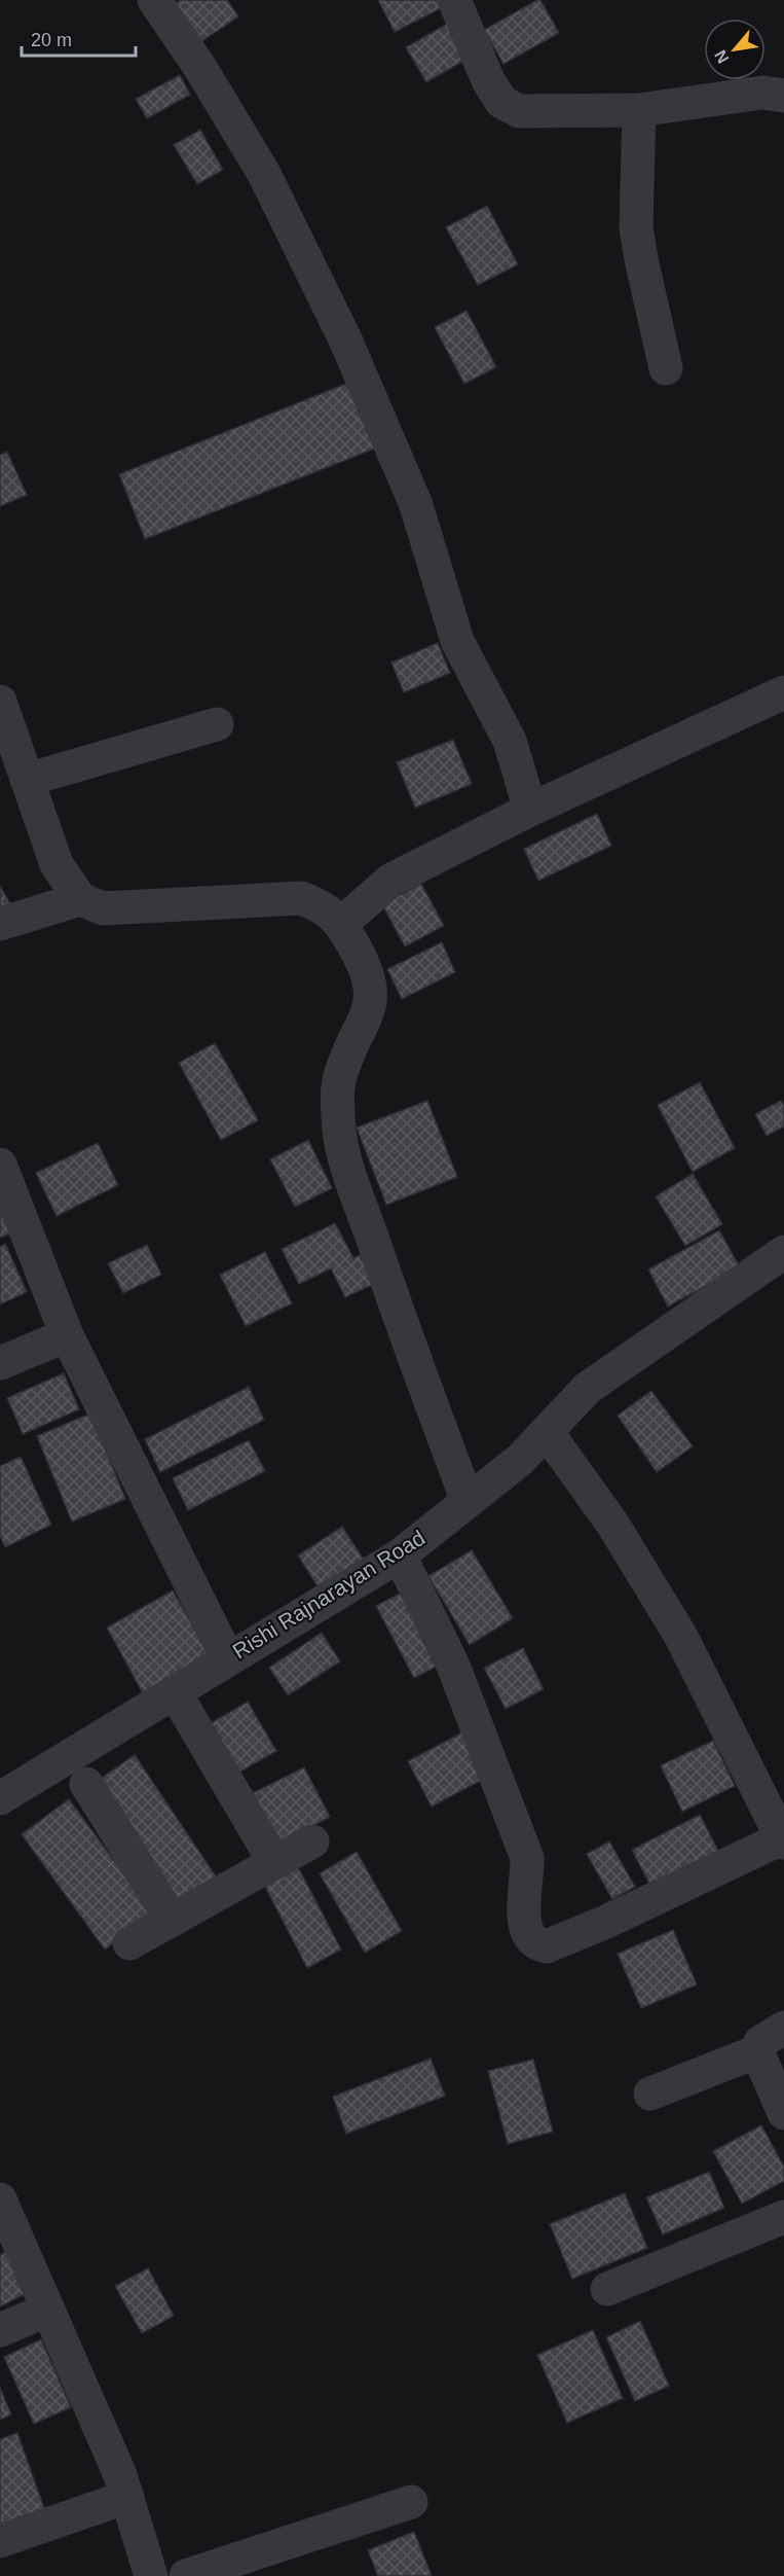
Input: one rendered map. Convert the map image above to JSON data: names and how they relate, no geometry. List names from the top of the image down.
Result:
{
  "streets": {
    "street": ["Rishi Rajnarayan Road"]
  },
  "scale_bar": "20 m",
  "north": "bottom left"
}
